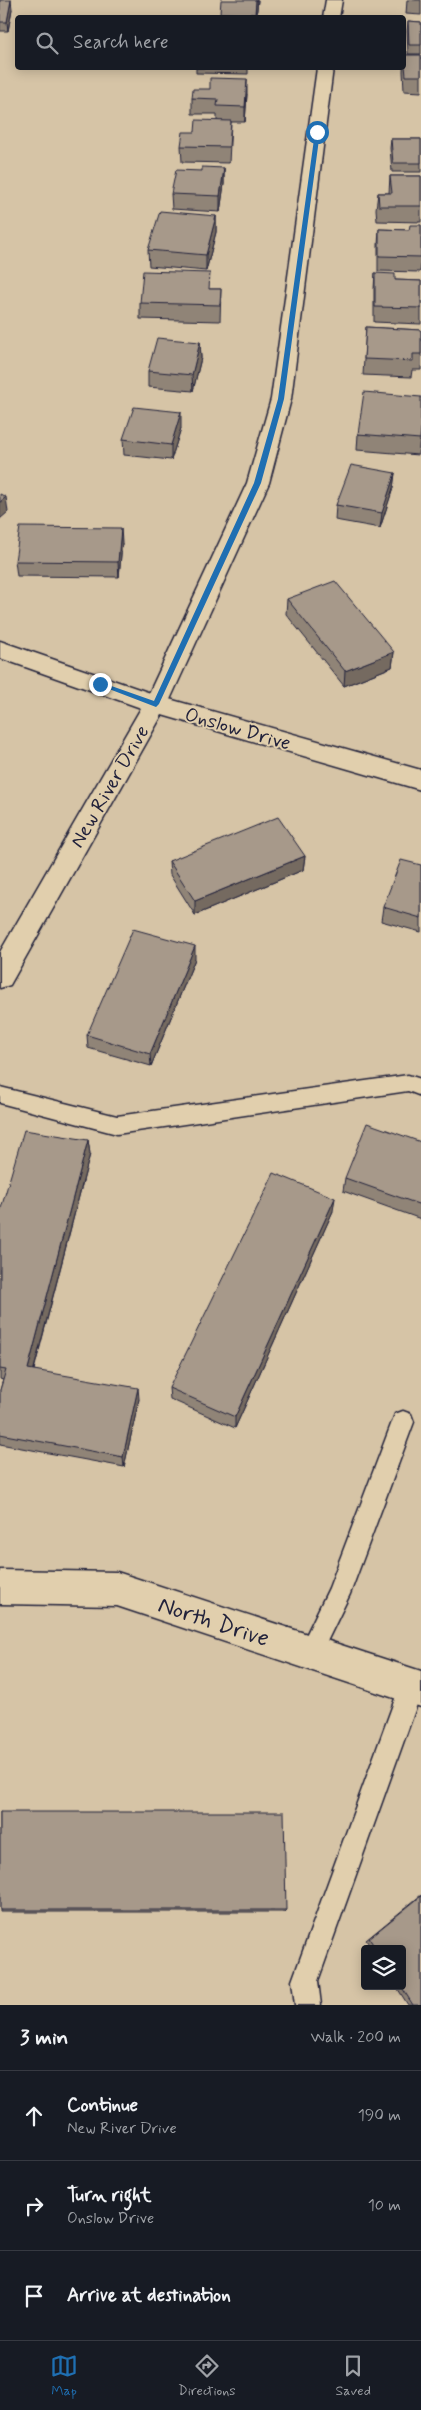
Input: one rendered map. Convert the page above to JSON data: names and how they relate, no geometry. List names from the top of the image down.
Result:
{
  "streets": {
    "street": ["Onslow Drive", "New River Drive", "North Drive"]
  },
  "crossings": [
    ["Onslow Drive", "New River Drive"]
  ],
  "page": {
    "search": "Search here",
    "heading": ["3 min", "Walk · 200 m"],
    "list": [
      ["Continue", "New River Drive", "190 m"],
      ["Turn right", "Onslow Drive", "10 m"],
      "Arrive at destination"
    ],
    "nav": ["Map", "Directions", "Saved"]
  }
}
